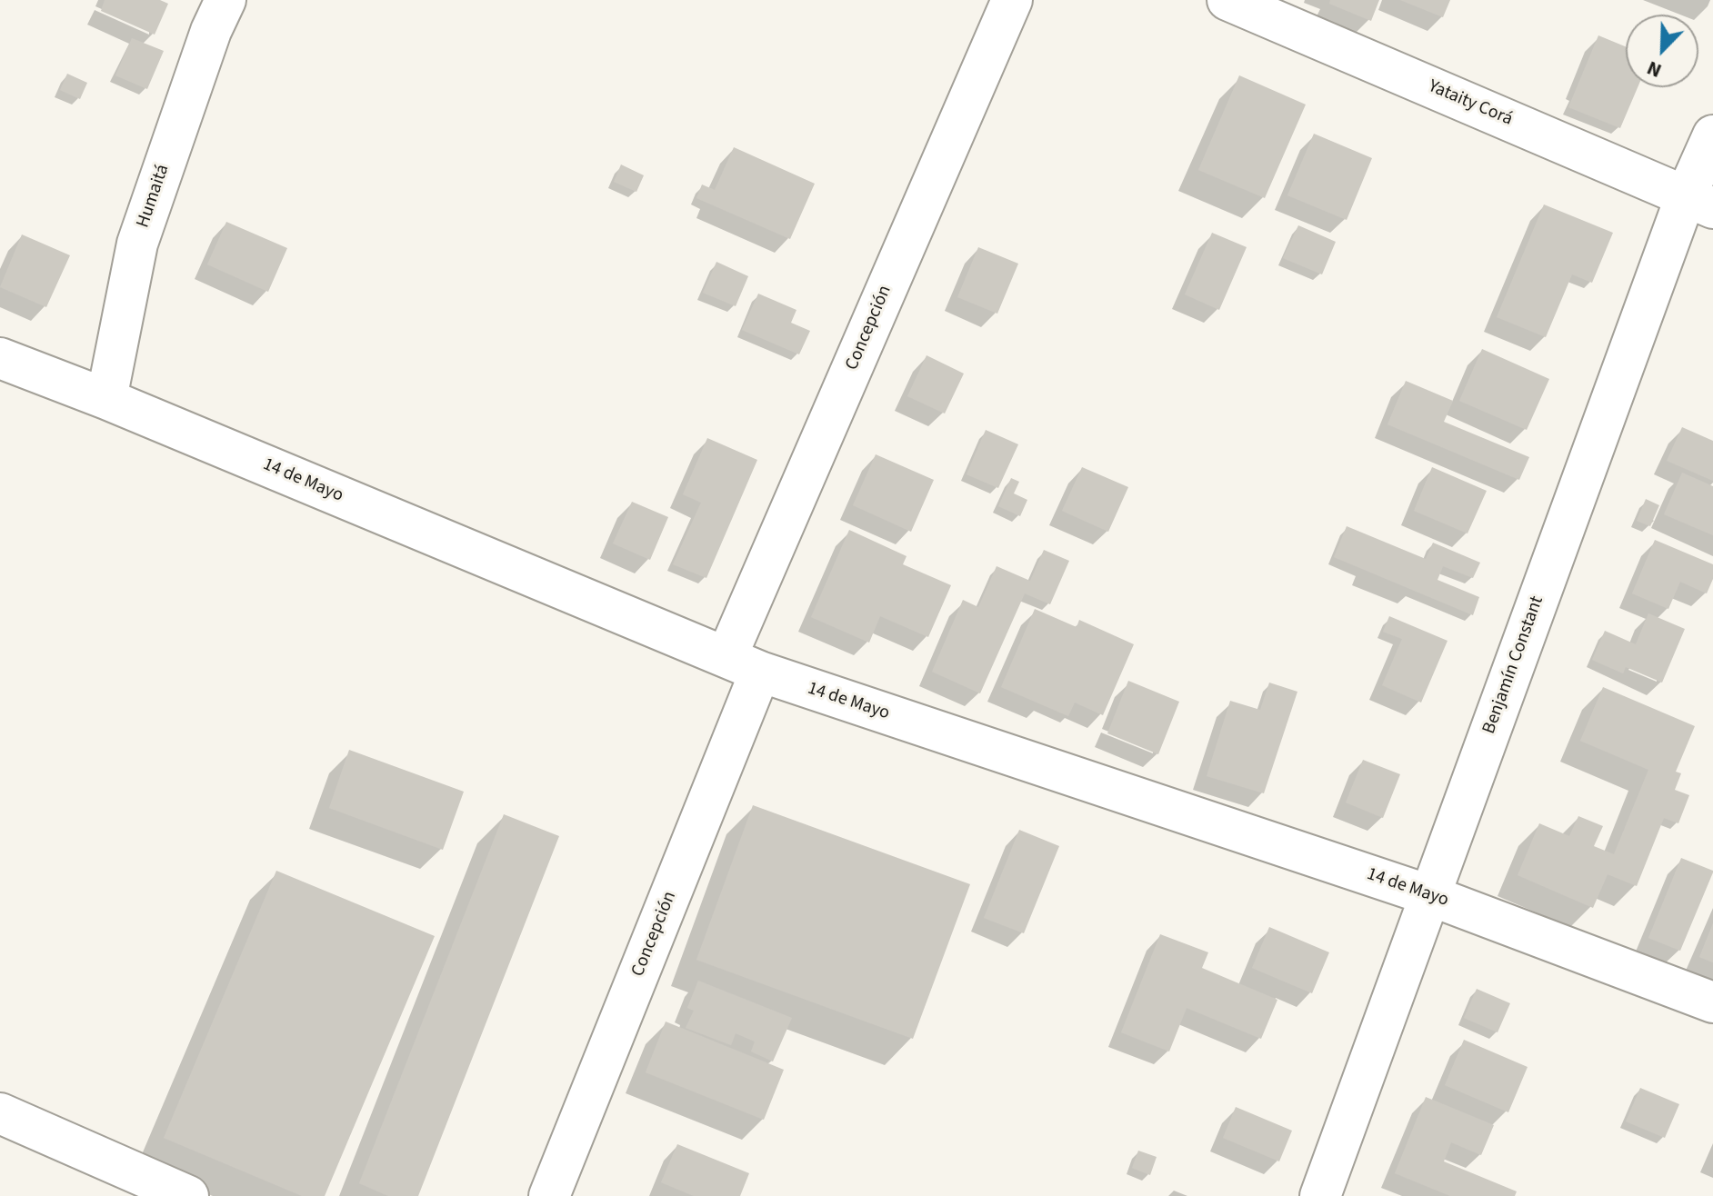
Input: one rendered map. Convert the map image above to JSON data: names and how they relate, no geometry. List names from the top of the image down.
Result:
{
  "streets": {
    "street": [
      "Yataity Corá",
      "Humaitá",
      "Concepción",
      "14 de Mayo",
      "Benjamín Constant"
    ]
  },
  "crossings": [
    ["Yataity Corá", "Benjamín Constant"],
    ["Humaitá", "14 de Mayo"],
    ["Concepción", "14 de Mayo"],
    ["14 de Mayo", "Benjamín Constant"]
  ],
  "north": "bottom left"
}
